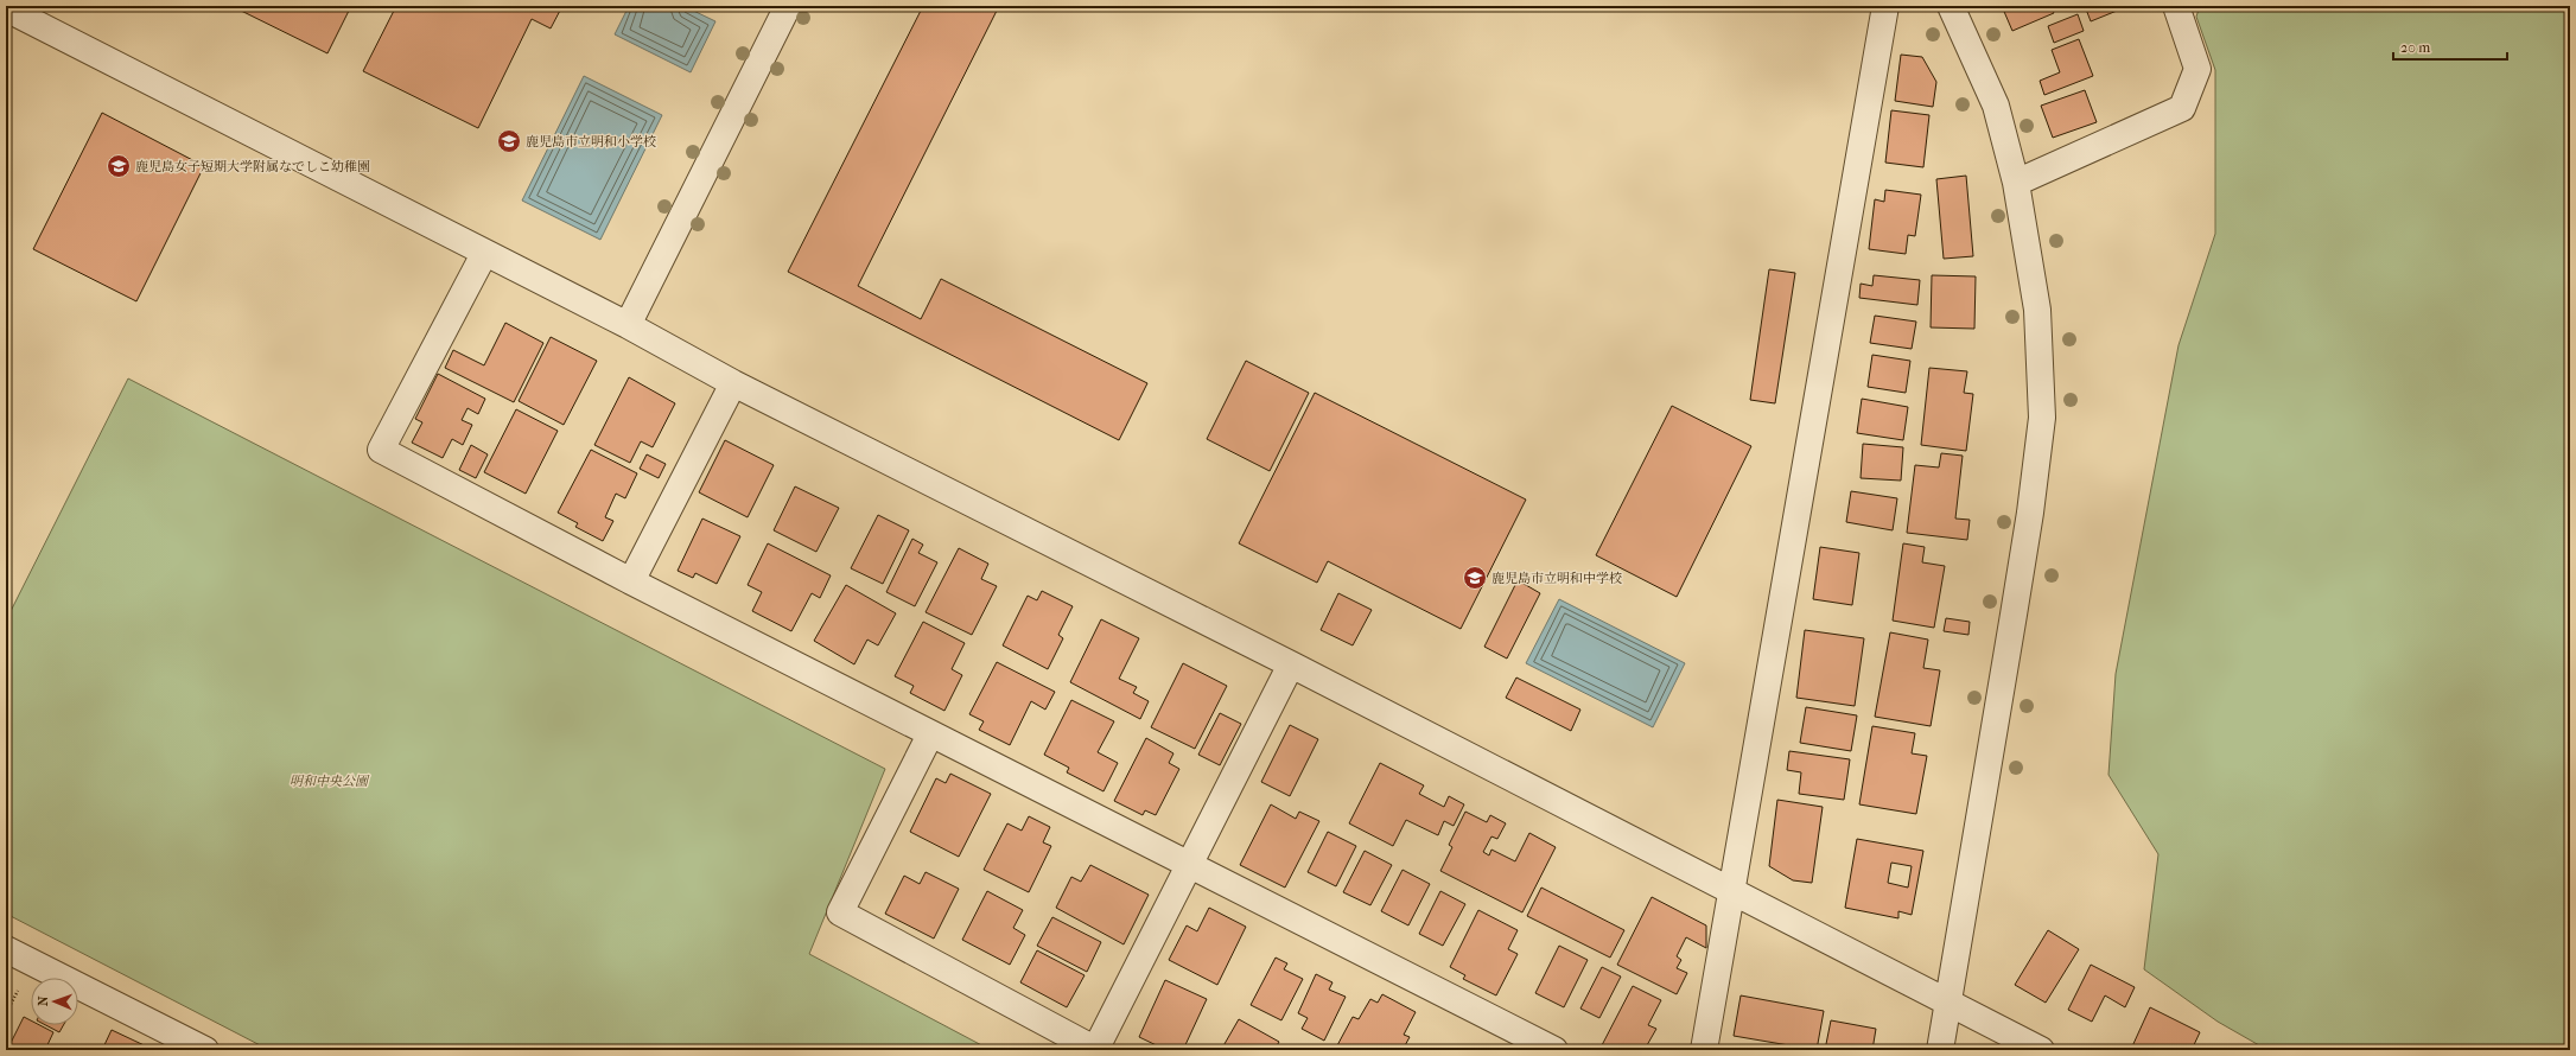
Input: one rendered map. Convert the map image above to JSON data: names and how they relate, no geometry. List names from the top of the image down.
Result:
{
  "parks": ["明和中央公園"],
  "places": {
    "school or university": ["鹿児島市立明和小学校", "鹿児島女子短期大学附属なでしこ幼稚園", "鹿児島市立明和中学校"]
  },
  "scale_bar": "20 m",
  "north": "left"
}
